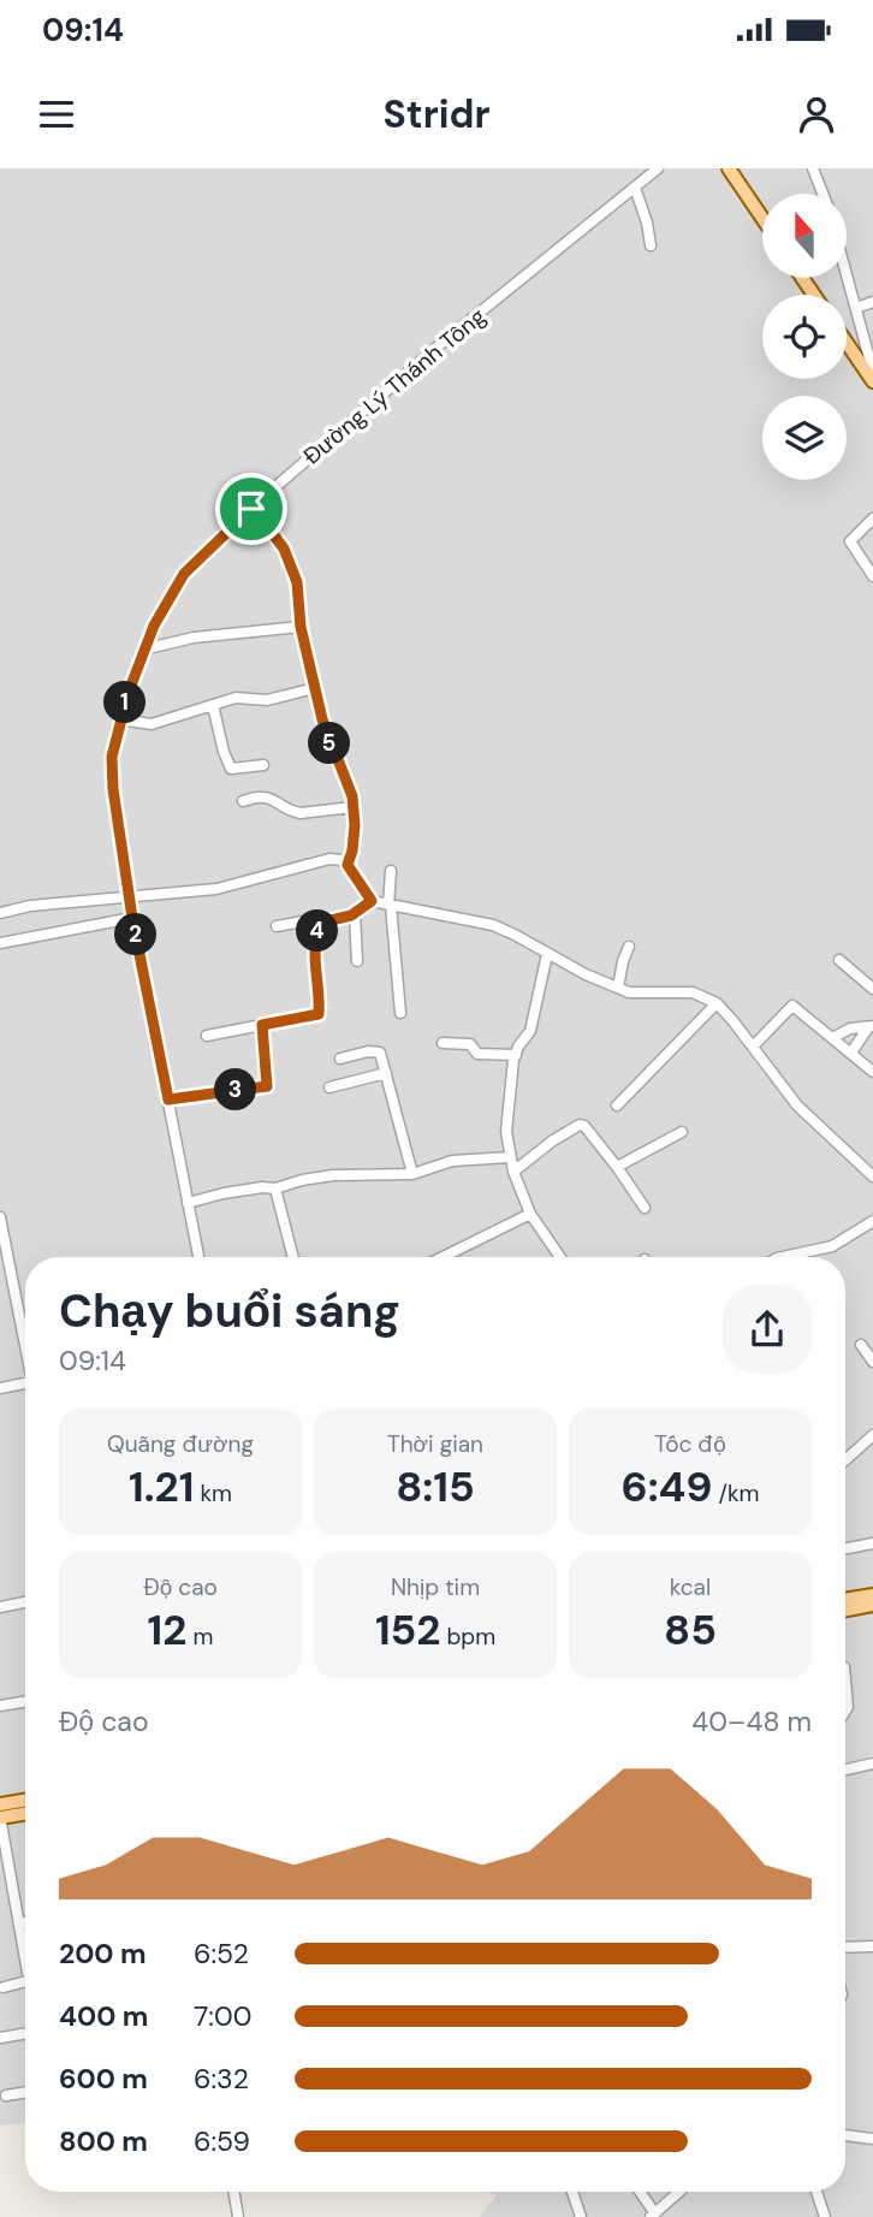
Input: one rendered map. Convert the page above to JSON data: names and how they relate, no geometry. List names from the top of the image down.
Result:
{
  "streets": {
    "street": ["Đường Lý Thánh Tông"]
  },
  "north": "top",
  "page": {
    "status": "09:14",
    "header": "Stridr",
    "pins": [
      "1",
      "5",
      "4",
      "2",
      "3"
    ],
    "heading": ["Chạy buổi sáng", "09:14"],
    "stats": [
      ["Quãng đường", "1.21 km"],
      ["Thời gian", "8:15"],
      ["Tốc độ", "6:49 /km"],
      ["Độ cao", "12 m"],
      ["Nhịp tim", "152 bpm"],
      ["kcal", "85"]
    ],
    "chart": ["Độ cao", "40–48 m"],
    "list": [
      {
        "name": "200 m",
        "note": "6:52"
      },
      {
        "name": "400 m",
        "note": "7:00"
      },
      {
        "name": "600 m",
        "note": "6:32"
      },
      {
        "name": "800 m",
        "note": "6:59"
      }
    ]
  }
}
